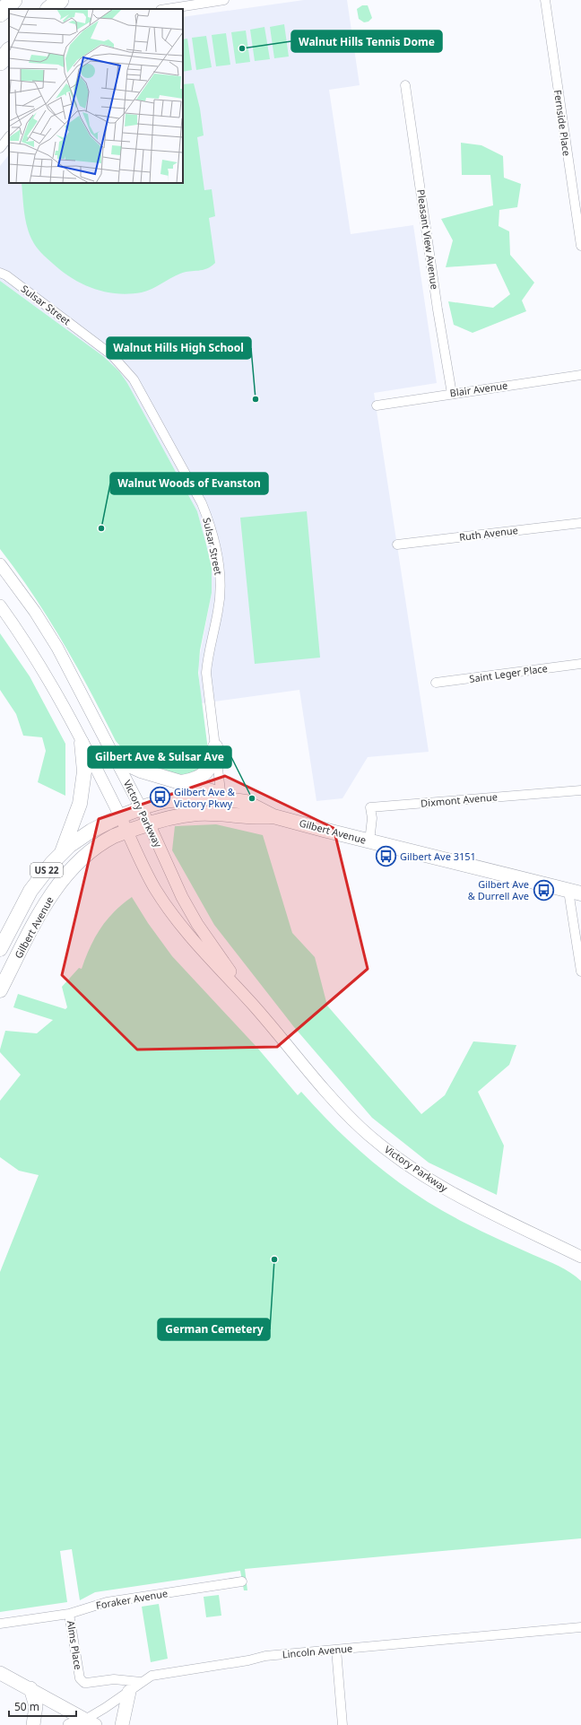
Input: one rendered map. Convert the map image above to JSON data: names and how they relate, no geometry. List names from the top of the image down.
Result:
{
  "streets": {
    "main road": ["Gilbert Avenue", "US 22"],
    "street": [
      "Fernside Place",
      "Pleasant View Avenue",
      "Sulsar Street",
      "Blair Avenue",
      "Ruth Avenue",
      "Saint Leger Place",
      "Dixmont Avenue",
      "Victory Parkway",
      "Foraker Avenue",
      "Alms Place",
      "Lincoln Avenue"
    ]
  },
  "crossings": [
    ["Pleasant View Avenue", "Blair Avenue"],
    ["Sulsar Street", "Gilbert Avenue"],
    ["Dixmont Avenue", "Gilbert Avenue"],
    ["Victory Parkway", "Gilbert Avenue"],
    ["Foraker Avenue", "Alms Place"],
    ["Alms Place", "Lincoln Avenue"]
  ],
  "places": {
    "other": [
      "Walnut Hills Tennis Dome",
      "Walnut Hills High School",
      "Walnut Woods of Evanston",
      "Gilbert Ave & Sulsar Ave",
      "German Cemetery"
    ],
    "bus stop": ["Gilbert Ave & Victory Pkwy", "Gilbert Ave 3151", "Gilbert Ave & Durrell Ave"]
  },
  "scale_bar": "50 m"
}
